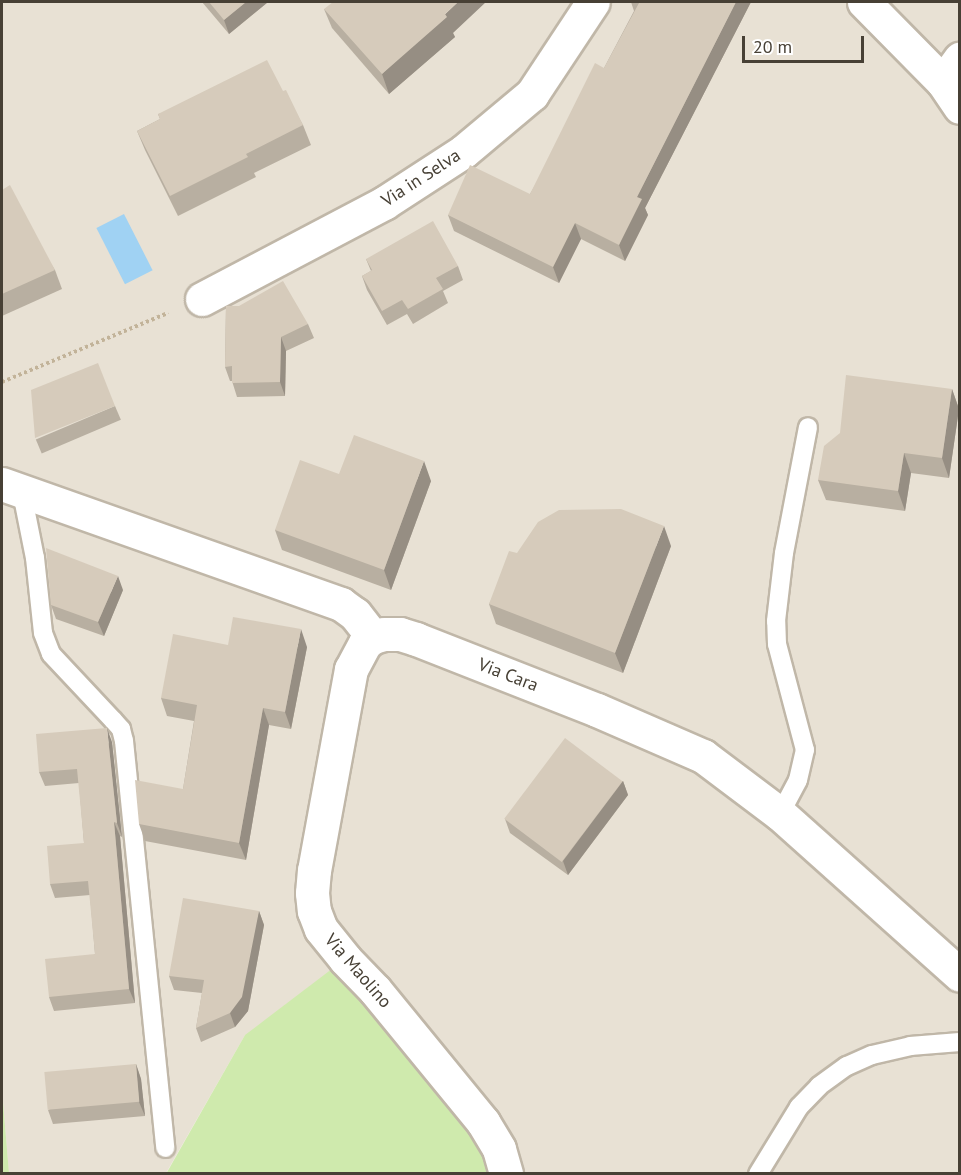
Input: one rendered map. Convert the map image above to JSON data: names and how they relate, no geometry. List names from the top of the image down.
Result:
{
  "streets": {
    "street": ["Via in Selva", "Via Cara", "Via Maolino"]
  },
  "crossings": [
    ["Via Cara", "Via Maolino"]
  ],
  "scale_bar": "20 m"
}
